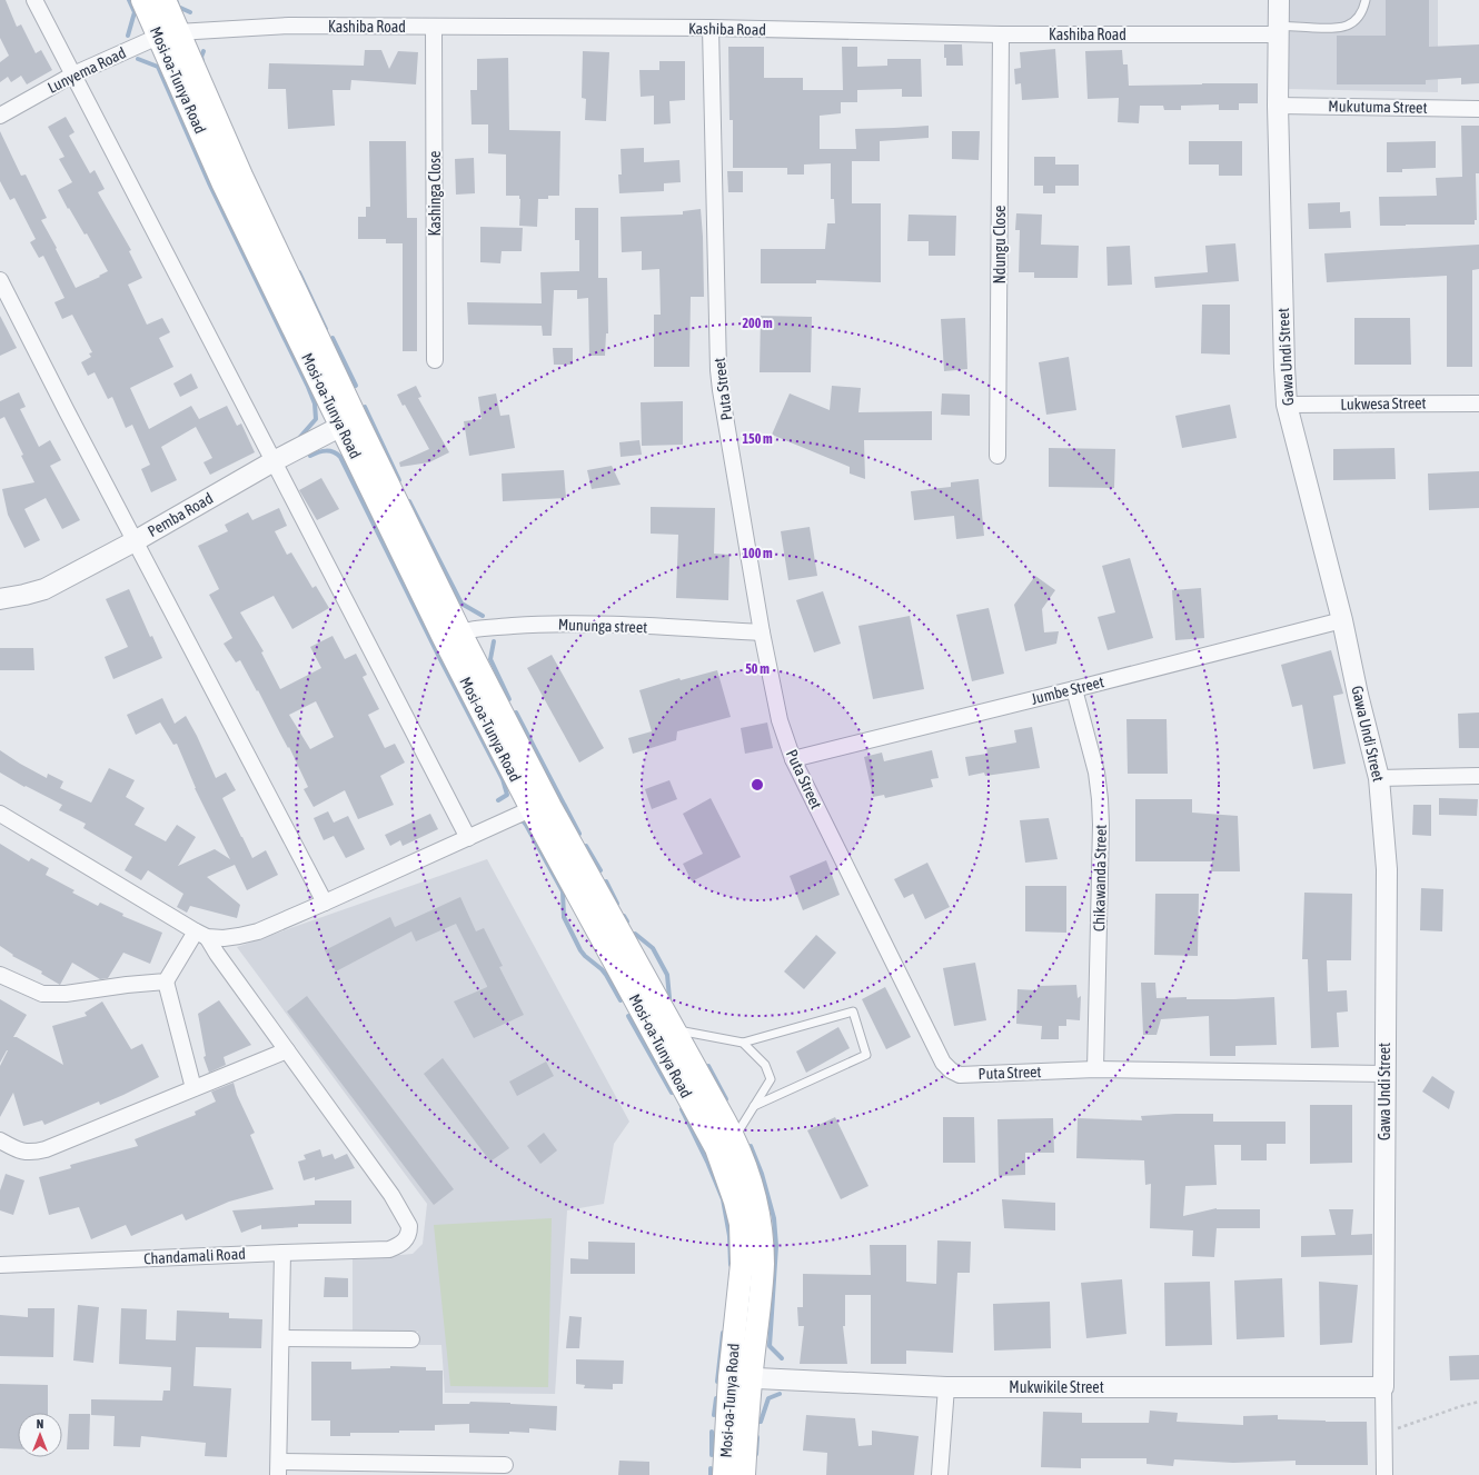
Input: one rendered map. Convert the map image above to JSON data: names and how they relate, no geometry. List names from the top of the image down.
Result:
{
  "streets": {
    "main road": ["Mosi-oa-Tunya Road"],
    "street": [
      "Kashiba Road",
      "Lunyema Road",
      "Mukutuma Street",
      "Kashinga Close",
      "Ndungu Close",
      "Gawa Undi Street",
      "Puta Street",
      "Lukwesa Street",
      "Pemba Road",
      "Mununga street",
      "Jumbe Street",
      "Chikawanda Street",
      "Chandamali Road",
      "Mukwikile Street"
    ]
  },
  "crossings": [
    ["Kashiba Road", "Lunyema Road"],
    ["Kashiba Road", "Mosi-oa-Tunya Road"],
    ["Kashiba Road", "Kashinga Close"],
    ["Kashiba Road", "Ndungu Close"],
    ["Kashiba Road", "Gawa Undi Street"],
    ["Kashiba Road", "Puta Street"],
    ["Lunyema Road", "Mosi-oa-Tunya Road"],
    ["Mosi-oa-Tunya Road", "Pemba Road"],
    ["Mosi-oa-Tunya Road", "Mununga street"],
    ["Mosi-oa-Tunya Road", "Mukwikile Street"],
    ["Mukutuma Street", "Gawa Undi Street"],
    ["Gawa Undi Street", "Puta Street"],
    ["Gawa Undi Street", "Lukwesa Street"],
    ["Gawa Undi Street", "Jumbe Street"],
    ["Gawa Undi Street", "Mukwikile Street"],
    ["Puta Street", "Mununga street"],
    ["Puta Street", "Jumbe Street"],
    ["Puta Street", "Chikawanda Street"],
    ["Jumbe Street", "Chikawanda Street"]
  ],
  "north": "top",
  "rings": [
    "200 m",
    "150 m",
    "100 m",
    "50 m"
  ]
}
